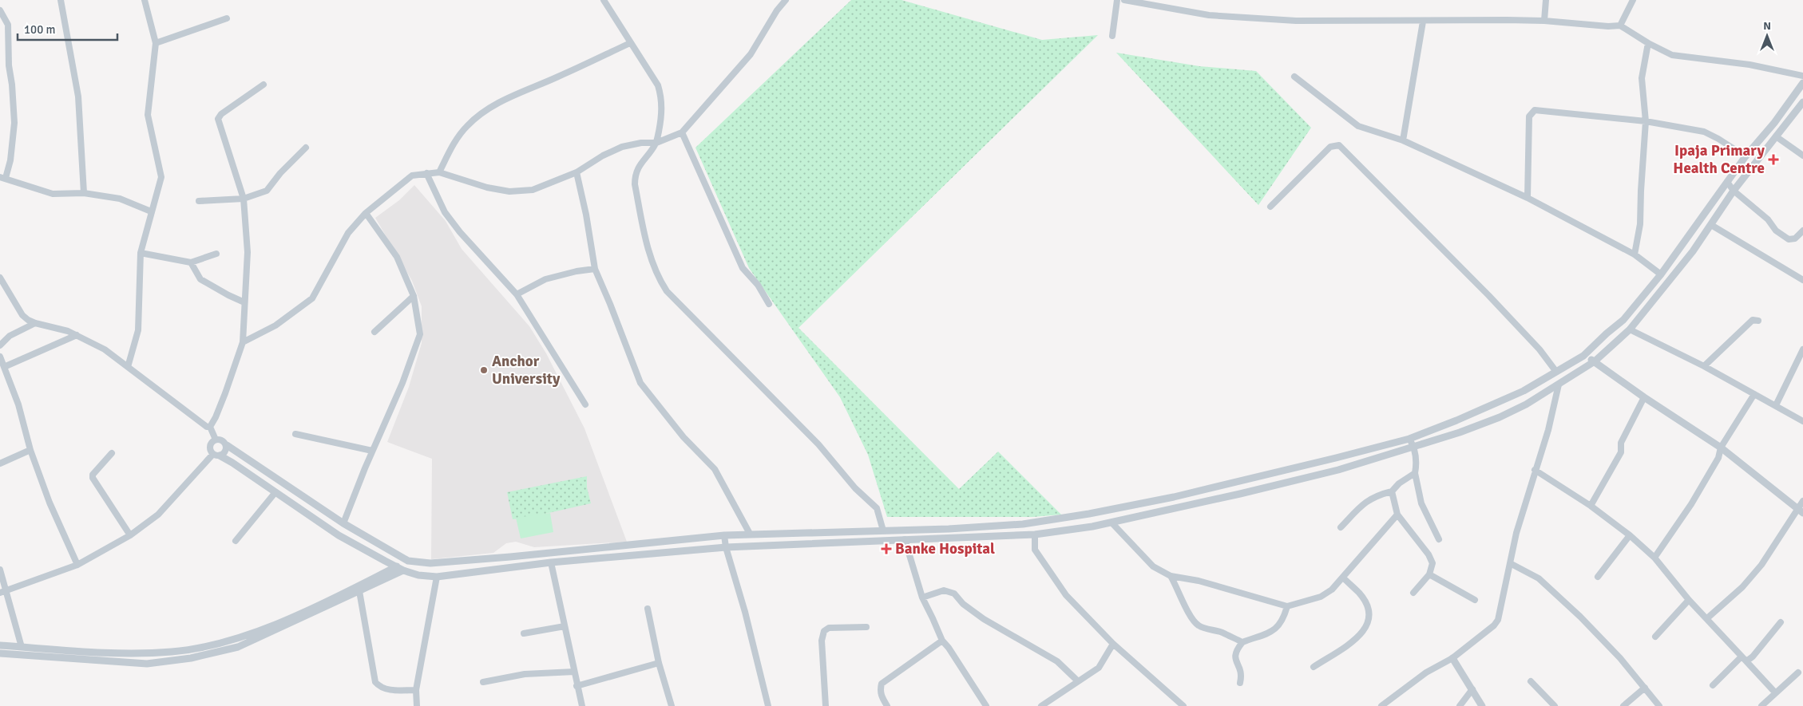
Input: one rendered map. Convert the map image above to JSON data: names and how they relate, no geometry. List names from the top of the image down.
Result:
{
  "places": {
    "health": ["Ipaja Primary Health Centre", "Banke Hospital"],
    "other": ["Anchor University"]
  },
  "scale_bar": "100 m",
  "north": "top"
}
